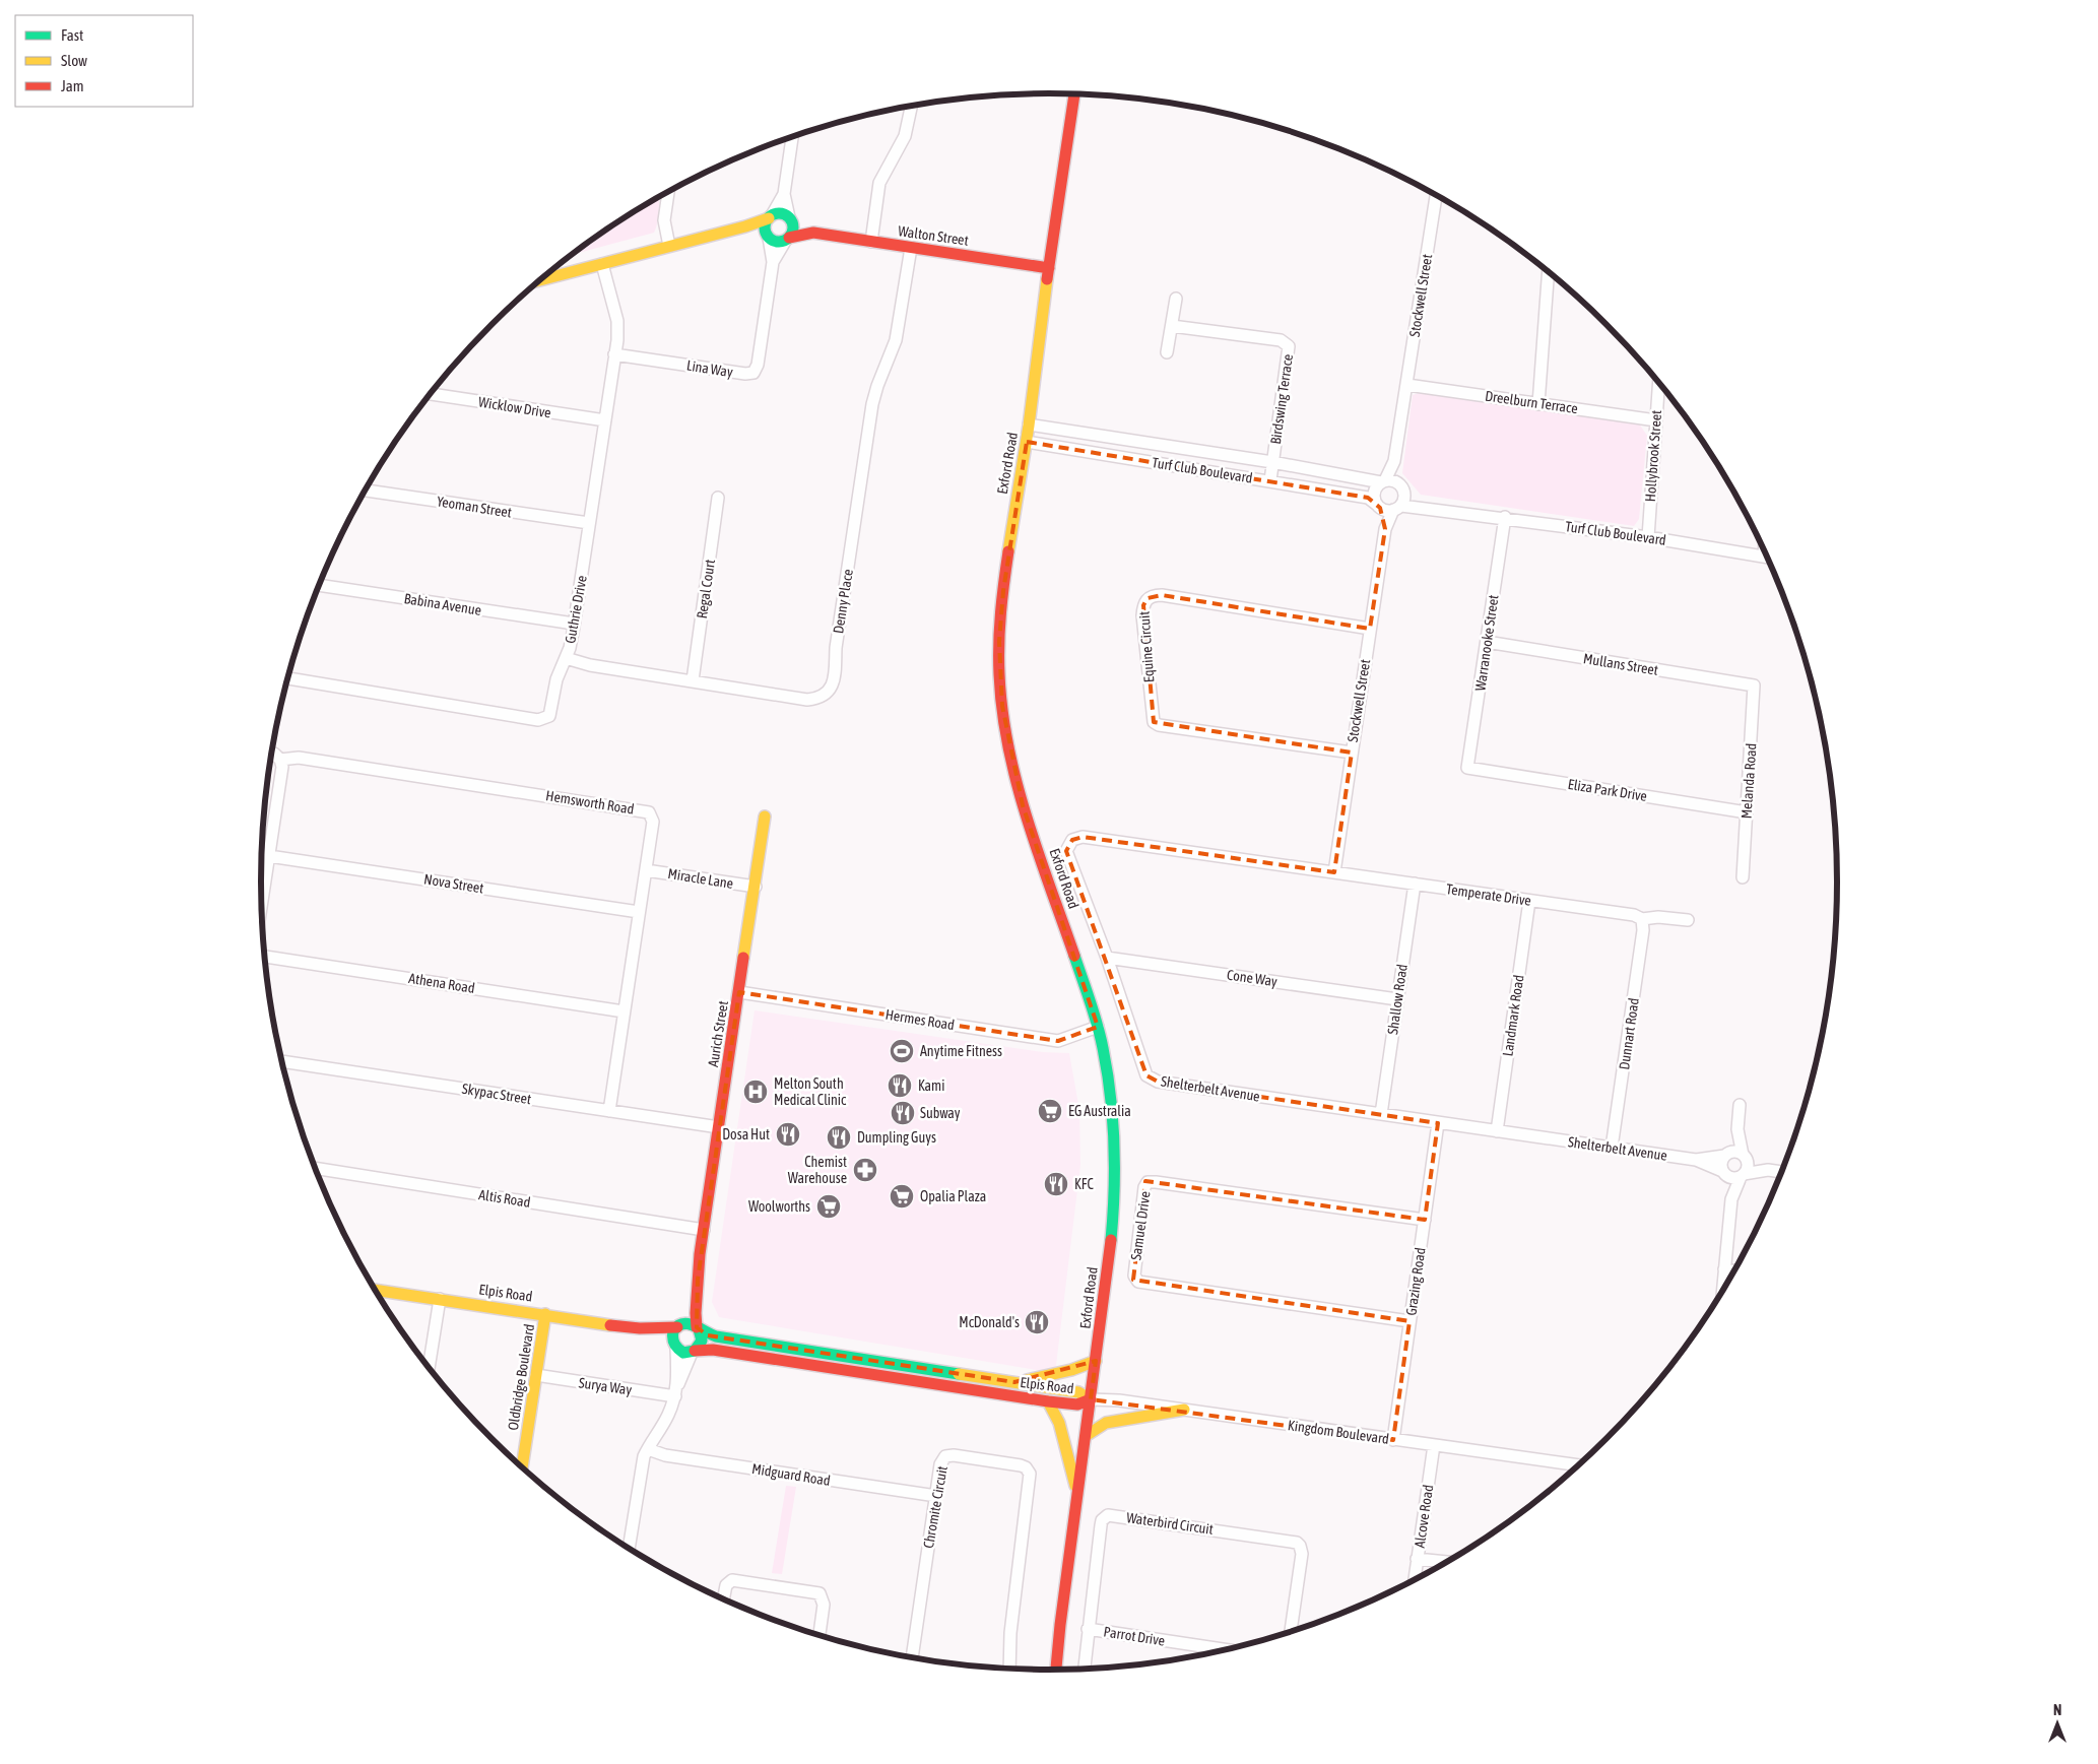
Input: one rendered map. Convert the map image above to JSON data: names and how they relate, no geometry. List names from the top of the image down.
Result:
{
  "streets": {
    "street": [
      "Walton Street",
      "Stockwell Street",
      "Lina Way",
      "Birdswing Terrace",
      "Dreelburn Terrace",
      "Wicklow Drive",
      "Hollybrook Street",
      "Exford Road",
      "Turf Club Boulevard",
      "Yeoman Street",
      "Regal Court",
      "Denny Place",
      "Babina Avenue",
      "Guthrie Drive",
      "Warranooke Street",
      "Equine Circuit",
      "Mullans Street",
      "Melanda Road",
      "Eliza Park Drive",
      "Hemsworth Road",
      "Miracle Lane",
      "Nova Street",
      "Temperate Drive",
      "Cone Way",
      "Athena Road",
      "Shallow Road",
      "Landmark Road",
      "Hermes Road",
      "Aurich Street",
      "Dunnart Road",
      "Shelterbelt Avenue",
      "Skypac Street",
      "Altis Road",
      "Samuel Drive",
      "Grazing Road",
      "Elpis Road",
      "Oldbridge Boulevard",
      "Surya Way",
      "Kingdom Boulevard",
      "Midguard Road",
      "Chromite Circuit",
      "Alcove Road",
      "Waterbird Circuit",
      "Parrot Drive"
    ]
  },
  "crossings": [
    ["Walton Street", "Lina Way"],
    ["Walton Street", "Exford Road"],
    ["Walton Street", "Denny Place"],
    ["Stockwell Street", "Dreelburn Terrace"],
    ["Stockwell Street", "Turf Club Boulevard"],
    ["Stockwell Street", "Equine Circuit"],
    ["Stockwell Street", "Temperate Drive"],
    ["Stockwell Street", "Shelterbelt Avenue"],
    ["Lina Way", "Guthrie Drive"],
    ["Birdswing Terrace", "Turf Club Boulevard"],
    ["Dreelburn Terrace", "Hollybrook Street"],
    ["Wicklow Drive", "Guthrie Drive"],
    ["Hollybrook Street", "Turf Club Boulevard"],
    ["Exford Road", "Turf Club Boulevard"],
    ["Exford Road", "Hermes Road"],
    ["Exford Road", "Elpis Road"],
    ["Exford Road", "Kingdom Boulevard"],
    ["Turf Club Boulevard", "Warranooke Street"],
    ["Yeoman Street", "Guthrie Drive"],
    ["Regal Court", "Denny Place"],
    ["Denny Place", "Guthrie Drive"],
    ["Babina Avenue", "Guthrie Drive"],
    ["Warranooke Street", "Mullans Street"],
    ["Warranooke Street", "Eliza Park Drive"],
    ["Mullans Street", "Melanda Road"],
    ["Melanda Road", "Eliza Park Drive"],
    ["Hemsworth Road", "Miracle Lane"],
    ["Hemsworth Road", "Nova Street"],
    ["Hemsworth Road", "Athena Road"],
    ["Hemsworth Road", "Skypac Street"],
    ["Miracle Lane", "Aurich Street"],
    ["Temperate Drive", "Shallow Road"],
    ["Temperate Drive", "Landmark Road"],
    ["Temperate Drive", "Dunnart Road"],
    ["Temperate Drive", "Shelterbelt Avenue"],
    ["Cone Way", "Shallow Road"],
    ["Cone Way", "Shelterbelt Avenue"],
    ["Shallow Road", "Shelterbelt Avenue"],
    ["Landmark Road", "Shelterbelt Avenue"],
    ["Hermes Road", "Aurich Street"],
    ["Aurich Street", "Skypac Street"],
    ["Aurich Street", "Altis Road"],
    ["Aurich Street", "Elpis Road"],
    ["Dunnart Road", "Shelterbelt Avenue"],
    ["Shelterbelt Avenue", "Grazing Road"],
    ["Samuel Drive", "Grazing Road"],
    ["Grazing Road", "Kingdom Boulevard"],
    ["Elpis Road", "Oldbridge Boulevard"],
    ["Elpis Road", "Kingdom Boulevard"],
    ["Oldbridge Boulevard", "Surya Way"],
    ["Kingdom Boulevard", "Alcove Road"],
    ["Midguard Road", "Chromite Circuit"],
    ["Waterbird Circuit", "Parrot Drive"]
  ],
  "places": {
    "sports": ["Anytime Fitness"],
    "restaurant": [
      "Kami",
      "Subway",
      "Dosa Hut",
      "Dumpling Guys",
      "KFC",
      "McDonald's"
    ],
    "hospital": ["Melton South Medical Clinic"],
    "supermarket": ["EG Australia", "Opalia Plaza", "Woolworths"],
    "pharmacy": ["Chemist Warehouse"]
  },
  "legend": ["Fast", "Slow", "Jam"],
  "north": "top"
}
